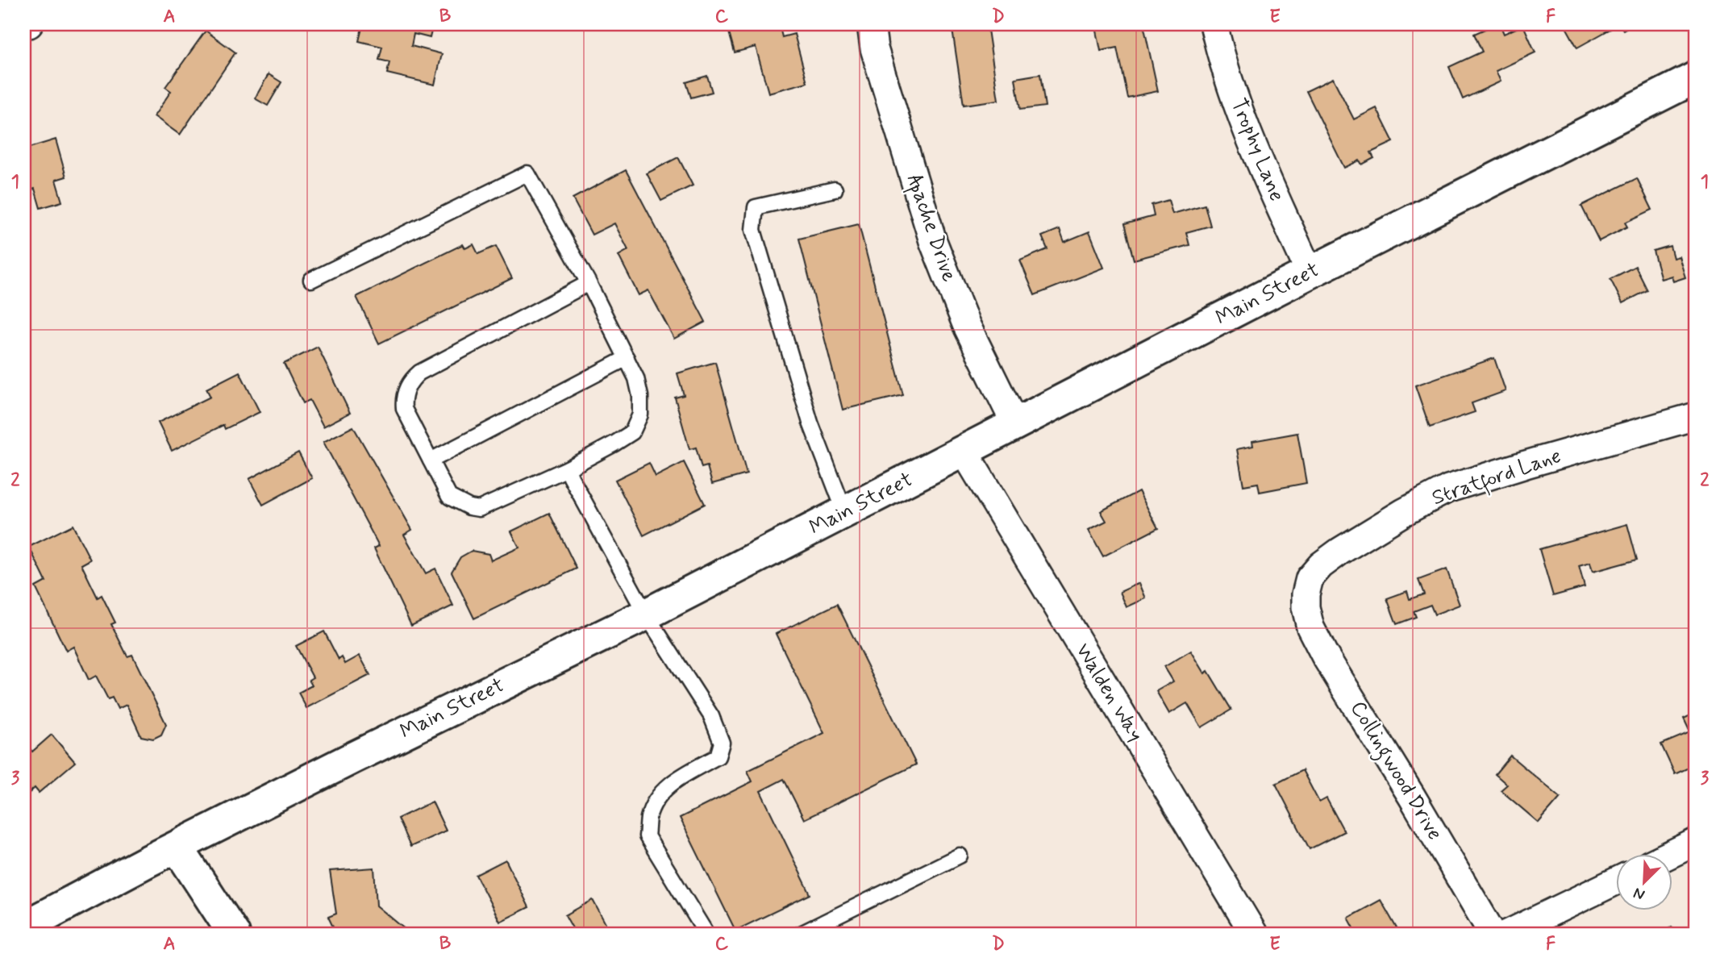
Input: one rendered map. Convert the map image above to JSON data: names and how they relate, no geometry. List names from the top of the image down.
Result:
{
  "streets": {
    "main road": ["Main Street"],
    "street": [
      "Trophy Lane",
      "Apache Drive",
      "Stratford Lane",
      "Walden Way",
      "Collingwood Drive"
    ]
  },
  "crossings": [
    ["Trophy Lane", "Main Street"],
    ["Apache Drive", "Main Street"],
    ["Main Street", "Walden Way"],
    ["Stratford Lane", "Collingwood Drive"]
  ],
  "north": "bottom left",
  "grid": {
    "columns": [
      "A",
      "B",
      "C",
      "D",
      "E",
      "F"
    ],
    "rows": ["1", "2", "3"]
  }
}
